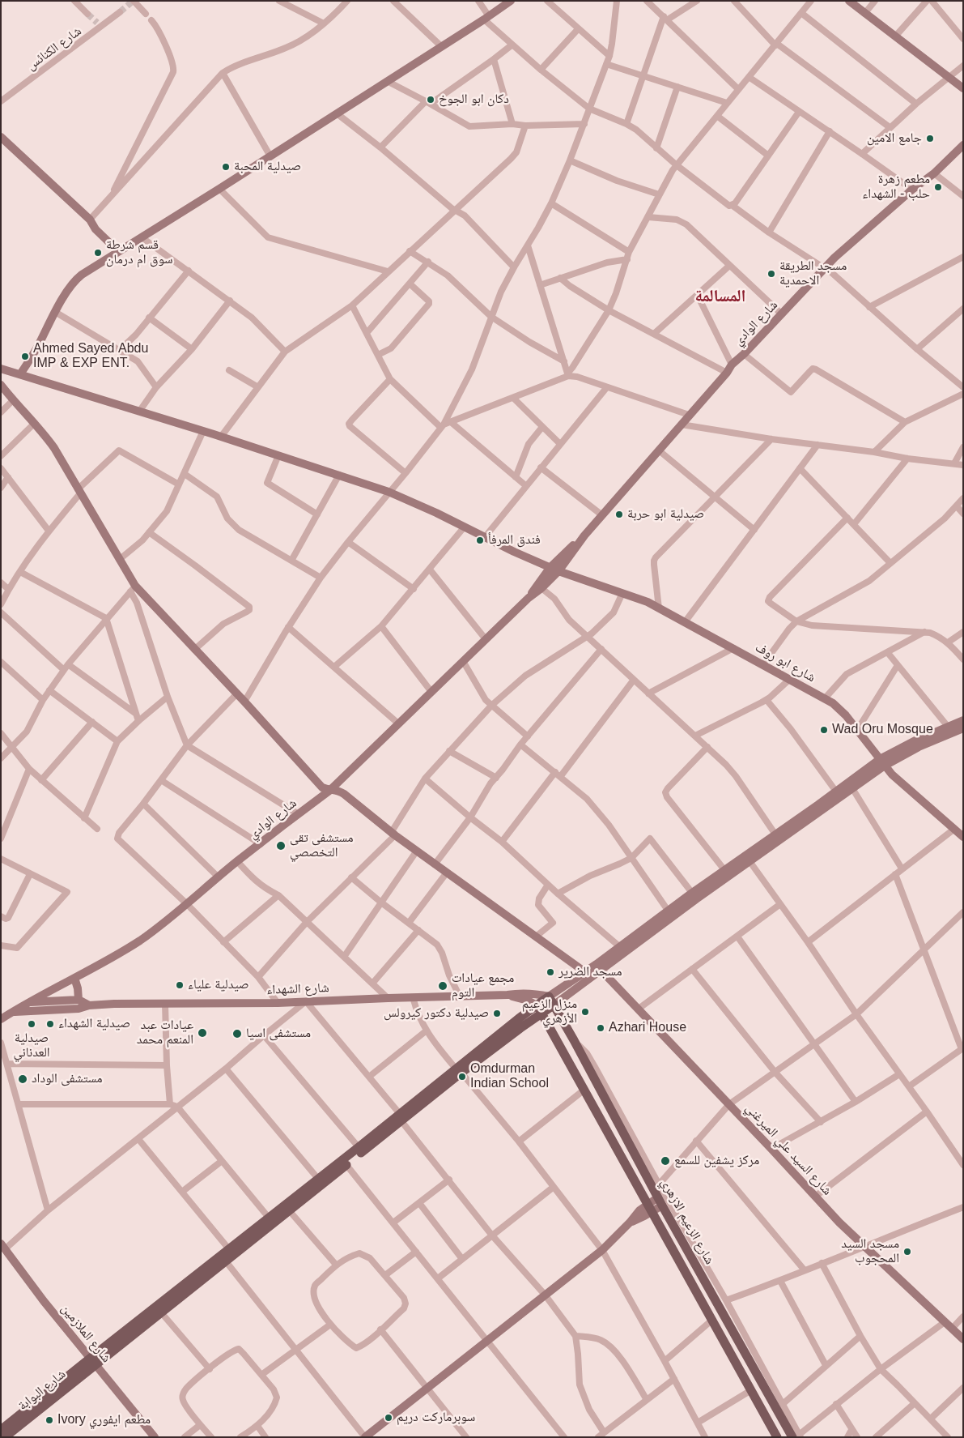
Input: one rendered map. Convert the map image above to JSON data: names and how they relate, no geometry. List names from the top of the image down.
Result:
{
  "streets": {
    "main road": ["شارع الزعيم الازهري", "شارع البوابة"],
    "street": [
      "شارع الكنائس",
      "شارع الوادي",
      "شارع ابو روف",
      "شارع الشهداء",
      "شارع السيد علي الميرغني",
      "شارع الملازمين"
    ]
  },
  "crossings": [
    ["شارع الوادي", "شارع ابو روف"],
    ["شارع الوادي", "شارع الشهداء"],
    ["شارع الشهداء", "شارع الزعيم الازهري"],
    ["شارع الملازمين", "شارع البوابة"]
  ],
  "districts": ["المسالمة"],
  "places": [
    "دكان ابو الجوخ",
    "جامع الامين",
    "صيدلية المحبة",
    "مطعم زهرة حلب - الشهداء",
    "قسم شرطة سوق ام درمان",
    "مسجد الطريقة الاحمدية",
    "Ahmed Sayed Abdu IMP & EXP ENT.",
    "صيدلية ابو حربة",
    "فندق المرفأ",
    "Wad Oru Mosque",
    "مستشفى تقى التخصصي",
    "مسجد الضرير",
    "صيدلية علياء",
    "مجمع عيادات التوم",
    "منزل الزعيم الأزهري",
    "صيدلية دكتور كيرولس",
    "صيدلية العدناني",
    "صيدلية الشهداء",
    "Azhari House",
    "عيادات عبد المنعم محمد",
    "مستشفى اسيا",
    "Omdurman Indian School",
    "مستشفى الوداد",
    "مركز يشفين للسمع",
    "مسجد السيد المحجوب",
    "سوبرماركت دريم",
    "Ivory مطعم ايفوري"
  ]
}
